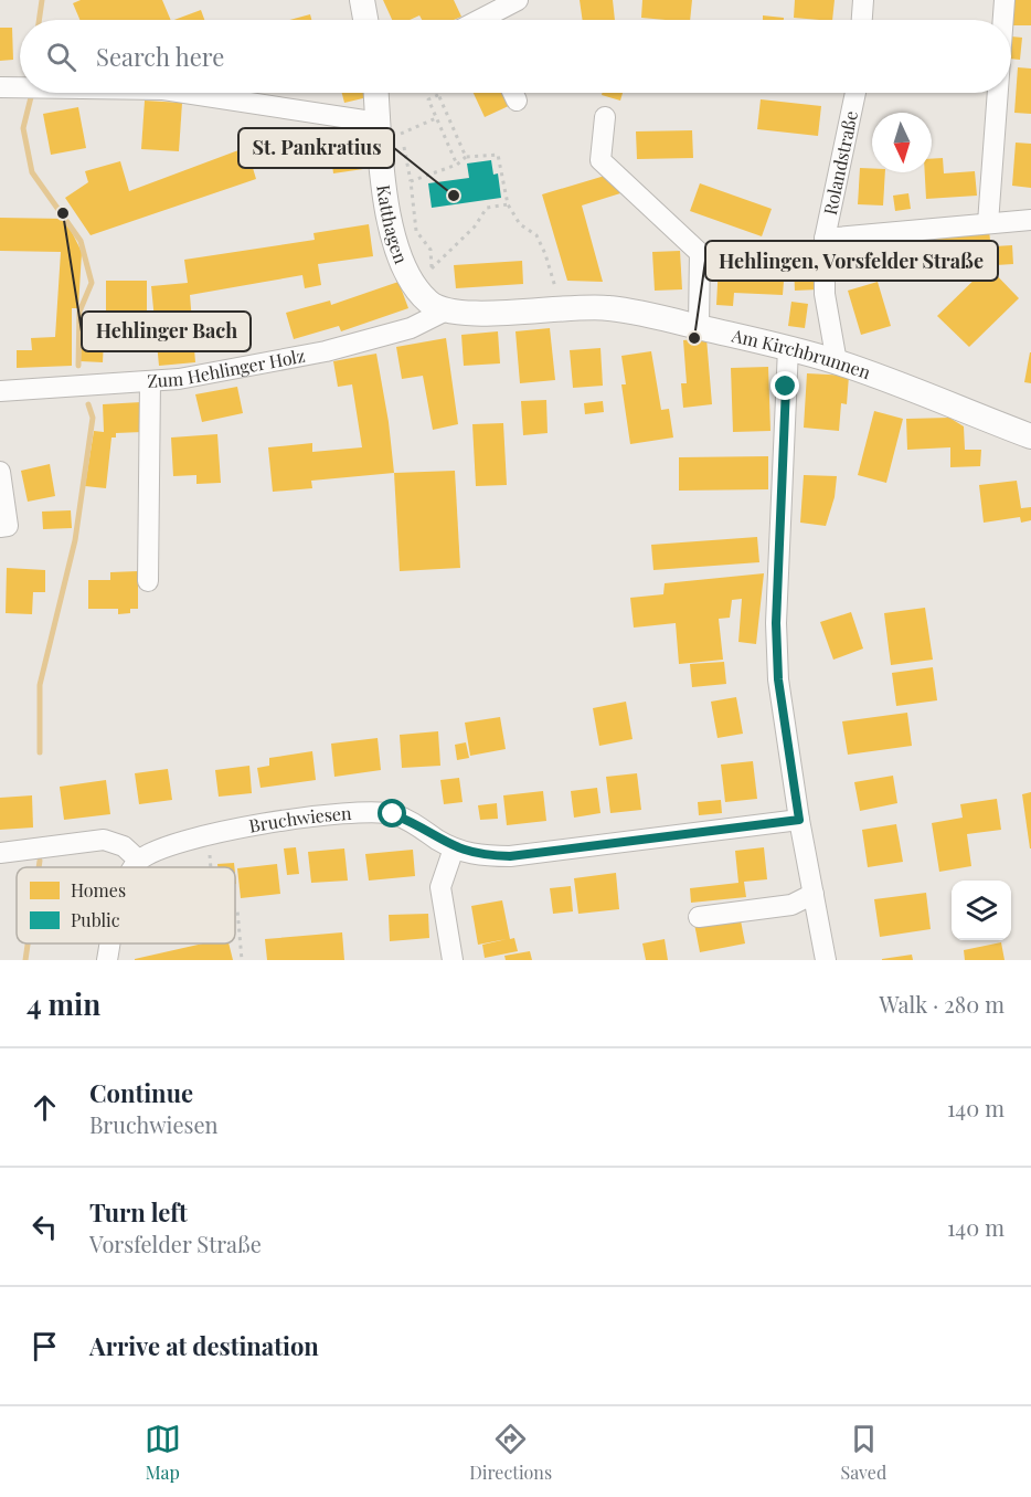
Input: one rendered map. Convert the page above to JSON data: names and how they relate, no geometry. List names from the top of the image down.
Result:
{
  "streets": {
    "main road": ["Katthagen", "Am Kirchbrunnen"],
    "street": ["Rolandstraße", "Zum Hehlinger Holz", "Bruchwiesen"]
  },
  "crossings": [
    ["Rolandstraße", "Am Kirchbrunnen"],
    ["Katthagen", "Am Kirchbrunnen"],
    ["Katthagen", "Zum Hehlinger Holz"],
    ["Am Kirchbrunnen", "Zum Hehlinger Holz"]
  ],
  "places": ["St. Pankratius", "Hehlinger Bach", "Hehlingen, Vorsfelder Straße"],
  "legend": ["Homes", "Public"],
  "north": "bottom",
  "page": {
    "search": "Search here",
    "heading": ["4 min", "Walk · 280 m"],
    "list": [
      ["Continue", "Bruchwiesen", "140 m"],
      ["Turn left", "Vorsfelder Straße", "140 m"],
      "Arrive at destination"
    ],
    "nav": ["Map", "Directions", "Saved"]
  }
}
